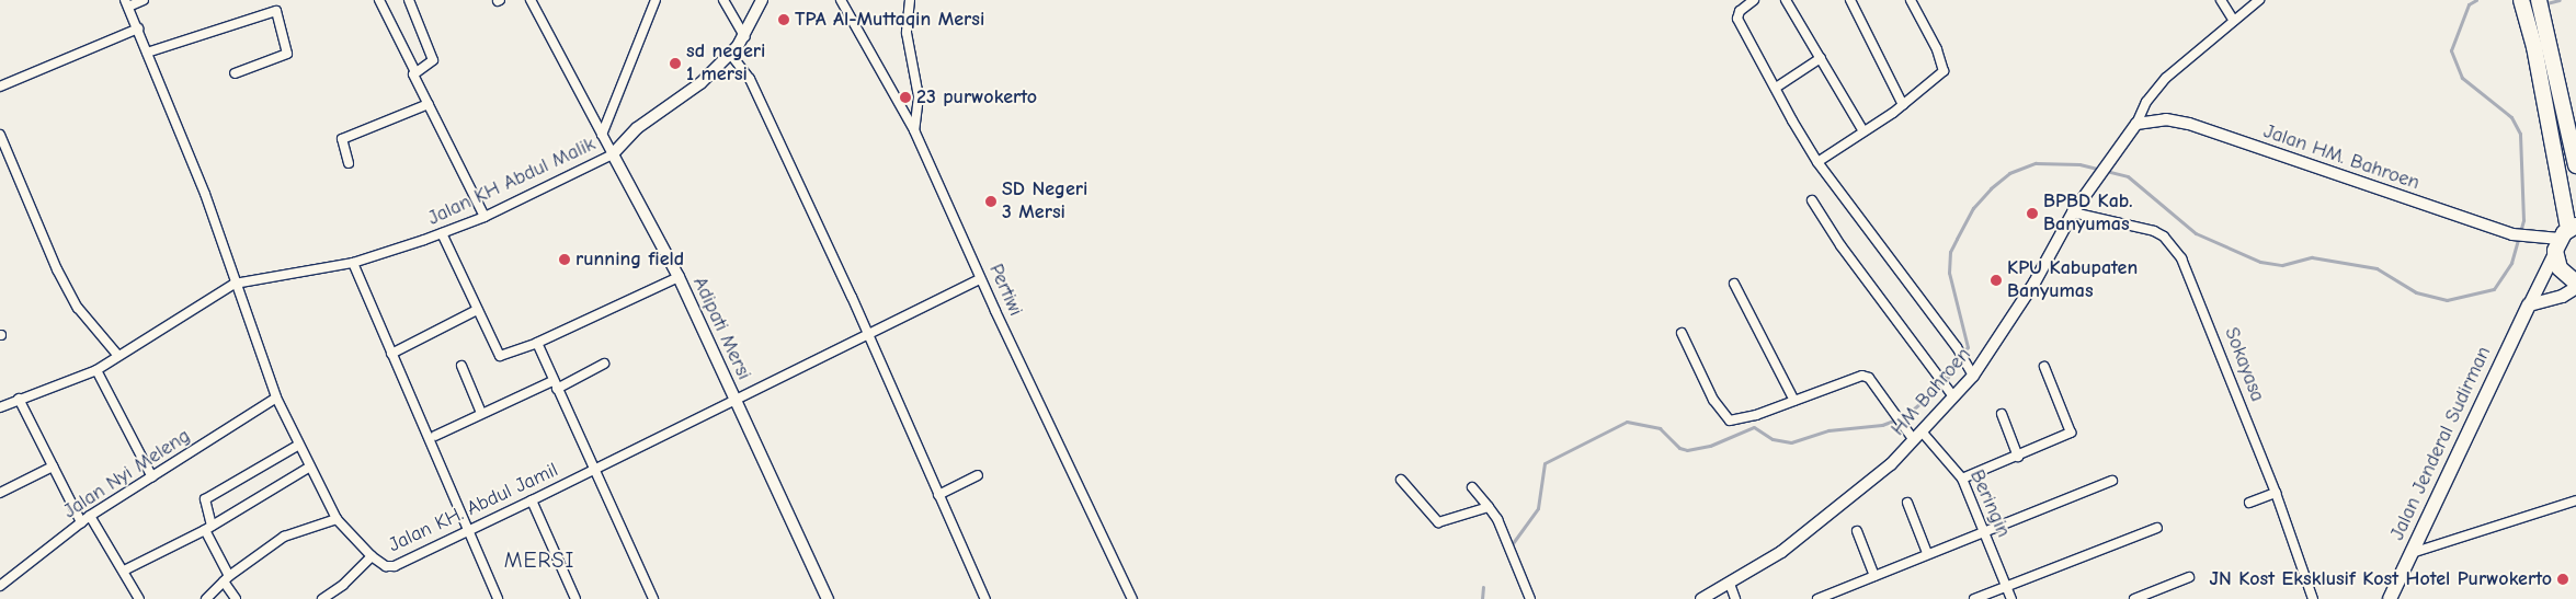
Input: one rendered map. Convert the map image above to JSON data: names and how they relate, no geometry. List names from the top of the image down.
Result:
{
  "streets": {
    "main road": ["Jalan Jenderal Sudirman"],
    "street": [
      "Jalan HM. Bahroen",
      "Jalan KH Abdul Malik",
      "Pertiwi",
      "Adipati Mersi",
      "Sokayasa",
      "HM Bahroen",
      "Jalan Nyi Meleng",
      "Beringin",
      "Jalan KH. Abdul Jamil"
    ]
  },
  "crossings": [
    ["Jalan HM. Bahroen", "HM Bahroen"],
    ["Jalan KH Abdul Malik", "Adipati Mersi"],
    ["Jalan KH Abdul Malik", "Jalan KH. Abdul Jamil"],
    ["Pertiwi", "Jalan KH. Abdul Jamil"],
    ["Adipati Mersi", "Jalan KH. Abdul Jamil"],
    ["Sokayasa", "HM Bahroen"],
    ["HM Bahroen", "Beringin"],
    ["Jalan Nyi Meleng", "Jalan KH. Abdul Jamil"]
  ],
  "districts": ["MERSI"],
  "places": [
    "TPA Al-Muttaqin Mersi",
    "sd negeri 1 mersi",
    "23 purwokerto",
    "SD Negeri 3 Mersi",
    "BPBD Kab. Banyumas",
    "running field",
    "KPU Kabupaten Banyumas",
    "JN Kost Eksklusif Kost Hotel Purwokerto"
  ]
}
